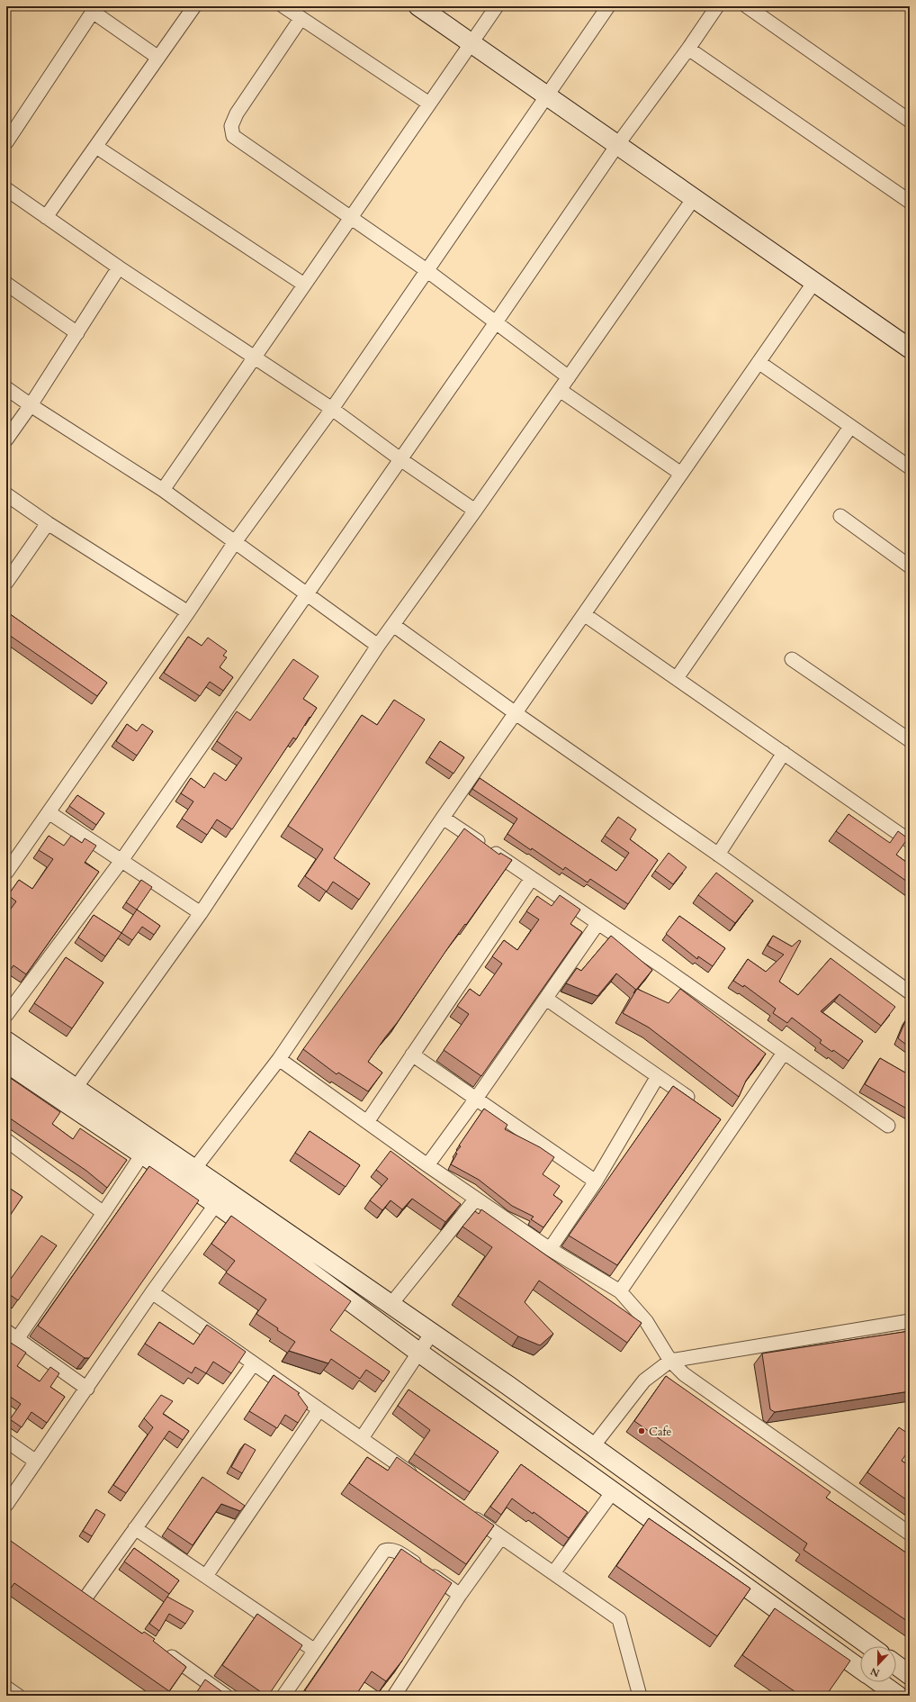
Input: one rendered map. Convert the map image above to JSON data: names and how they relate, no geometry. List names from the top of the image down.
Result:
{
  "places": ["Cafe"],
  "north": "bottom"
}
